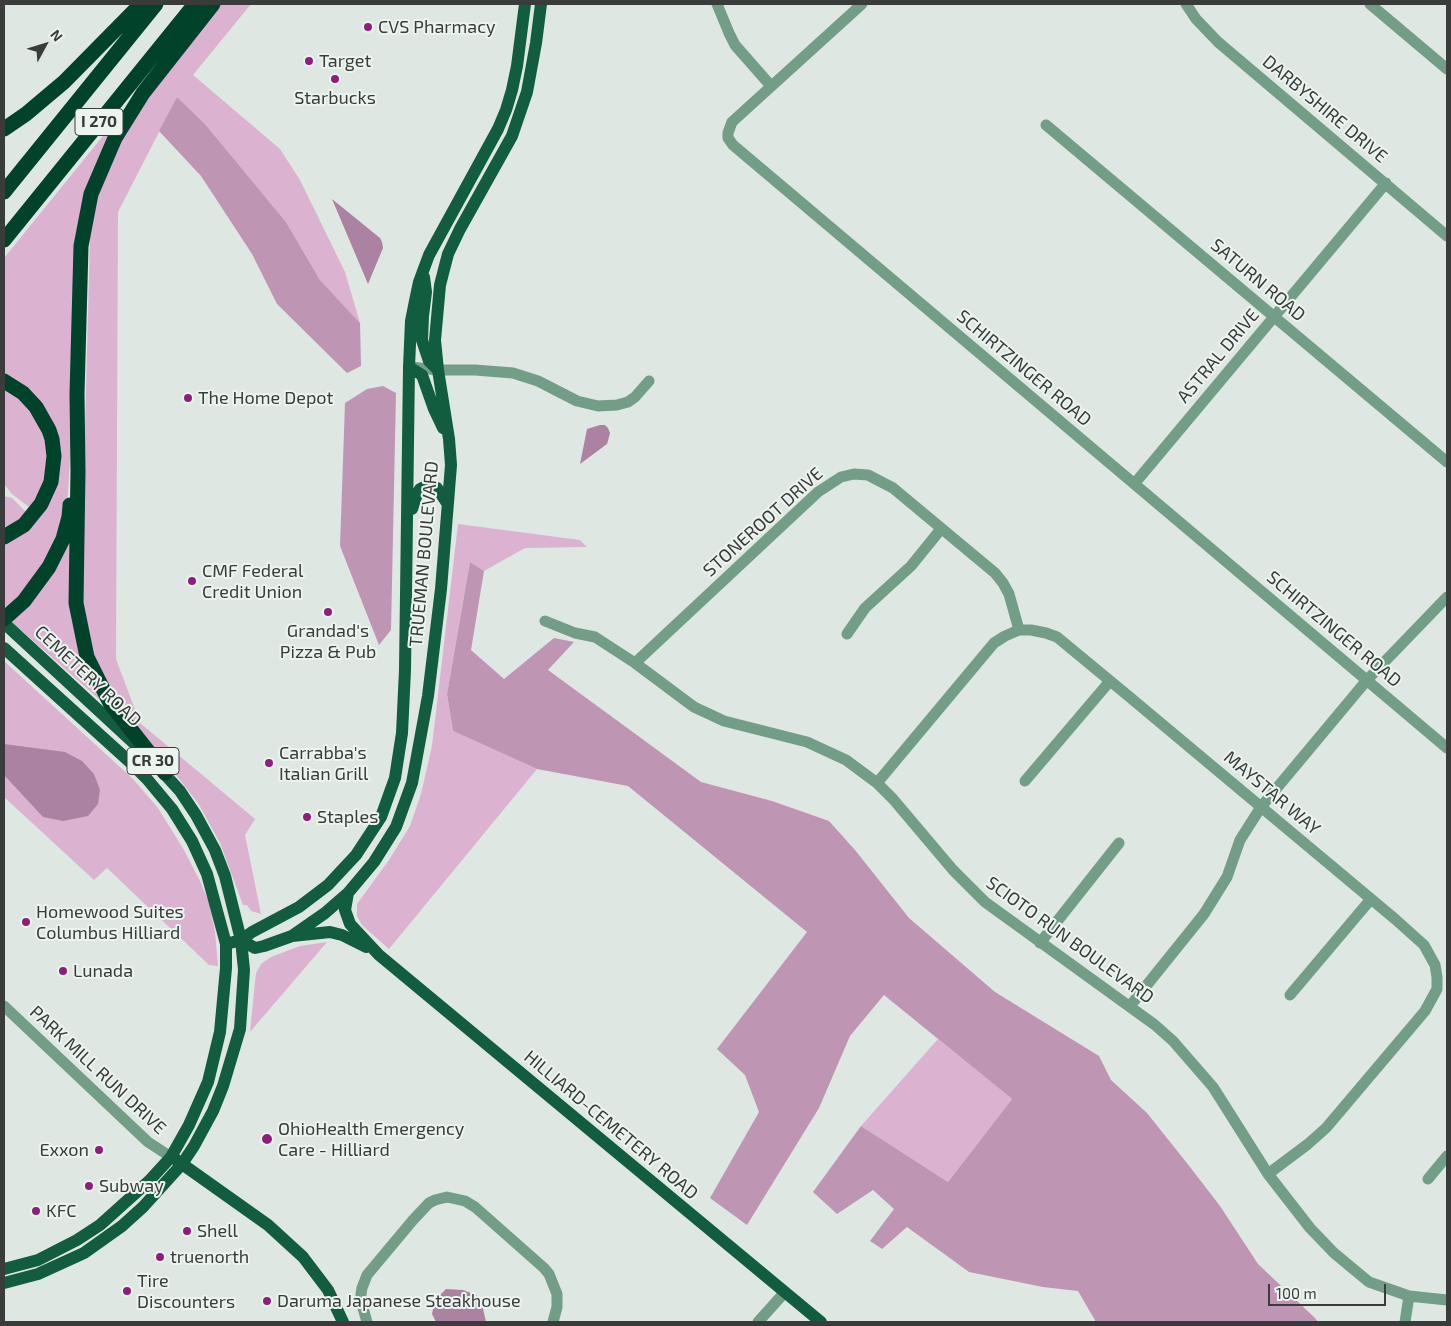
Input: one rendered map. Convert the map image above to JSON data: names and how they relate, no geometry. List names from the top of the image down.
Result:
{
  "streets": {
    "highway": ["I 270"],
    "main road": [
      "TRUEMAN BOULEVARD",
      "CEMETERY ROAD",
      "CR 30",
      "HILLIARD-CEMETERY ROAD"
    ],
    "street": [
      "DARBYSHIRE DRIVE",
      "SATURN ROAD",
      "ASTRAL DRIVE",
      "SCHIRTZINGER ROAD",
      "STONEROOT DRIVE",
      "MAYSTAR WAY",
      "SCIOTO RUN BOULEVARD",
      "PARK MILL RUN DRIVE"
    ]
  },
  "crossings": [
    ["DARBYSHIRE DRIVE", "ASTRAL DRIVE"],
    ["SATURN ROAD", "ASTRAL DRIVE"],
    ["ASTRAL DRIVE", "SCHIRTZINGER ROAD"],
    ["STONEROOT DRIVE", "MAYSTAR WAY"],
    ["STONEROOT DRIVE", "SCIOTO RUN BOULEVARD"],
    ["TRUEMAN BOULEVARD", "CEMETERY ROAD"],
    ["TRUEMAN BOULEVARD", "HILLIARD-CEMETERY ROAD"],
    ["CEMETERY ROAD", "PARK MILL RUN DRIVE"],
    ["MAYSTAR WAY", "SCIOTO RUN BOULEVARD"]
  ],
  "places": [
    "CVS Pharmacy",
    "Target",
    "Starbucks",
    "The Home Depot",
    "CMF Federal Credit Union",
    "Grandad's Pizza & Pub",
    "Carrabba's Italian Grill",
    "Staples",
    "Homewood Suites Columbus Hilliard",
    "Lunada",
    "OhioHealth Emergency Care - Hilliard",
    "Exxon",
    "Subway",
    "KFC",
    "Shell",
    "truenorth",
    "Tire Discounters",
    "Daruma Japanese Steakhouse"
  ],
  "scale_bar": "100 m",
  "north": "top right"
}
